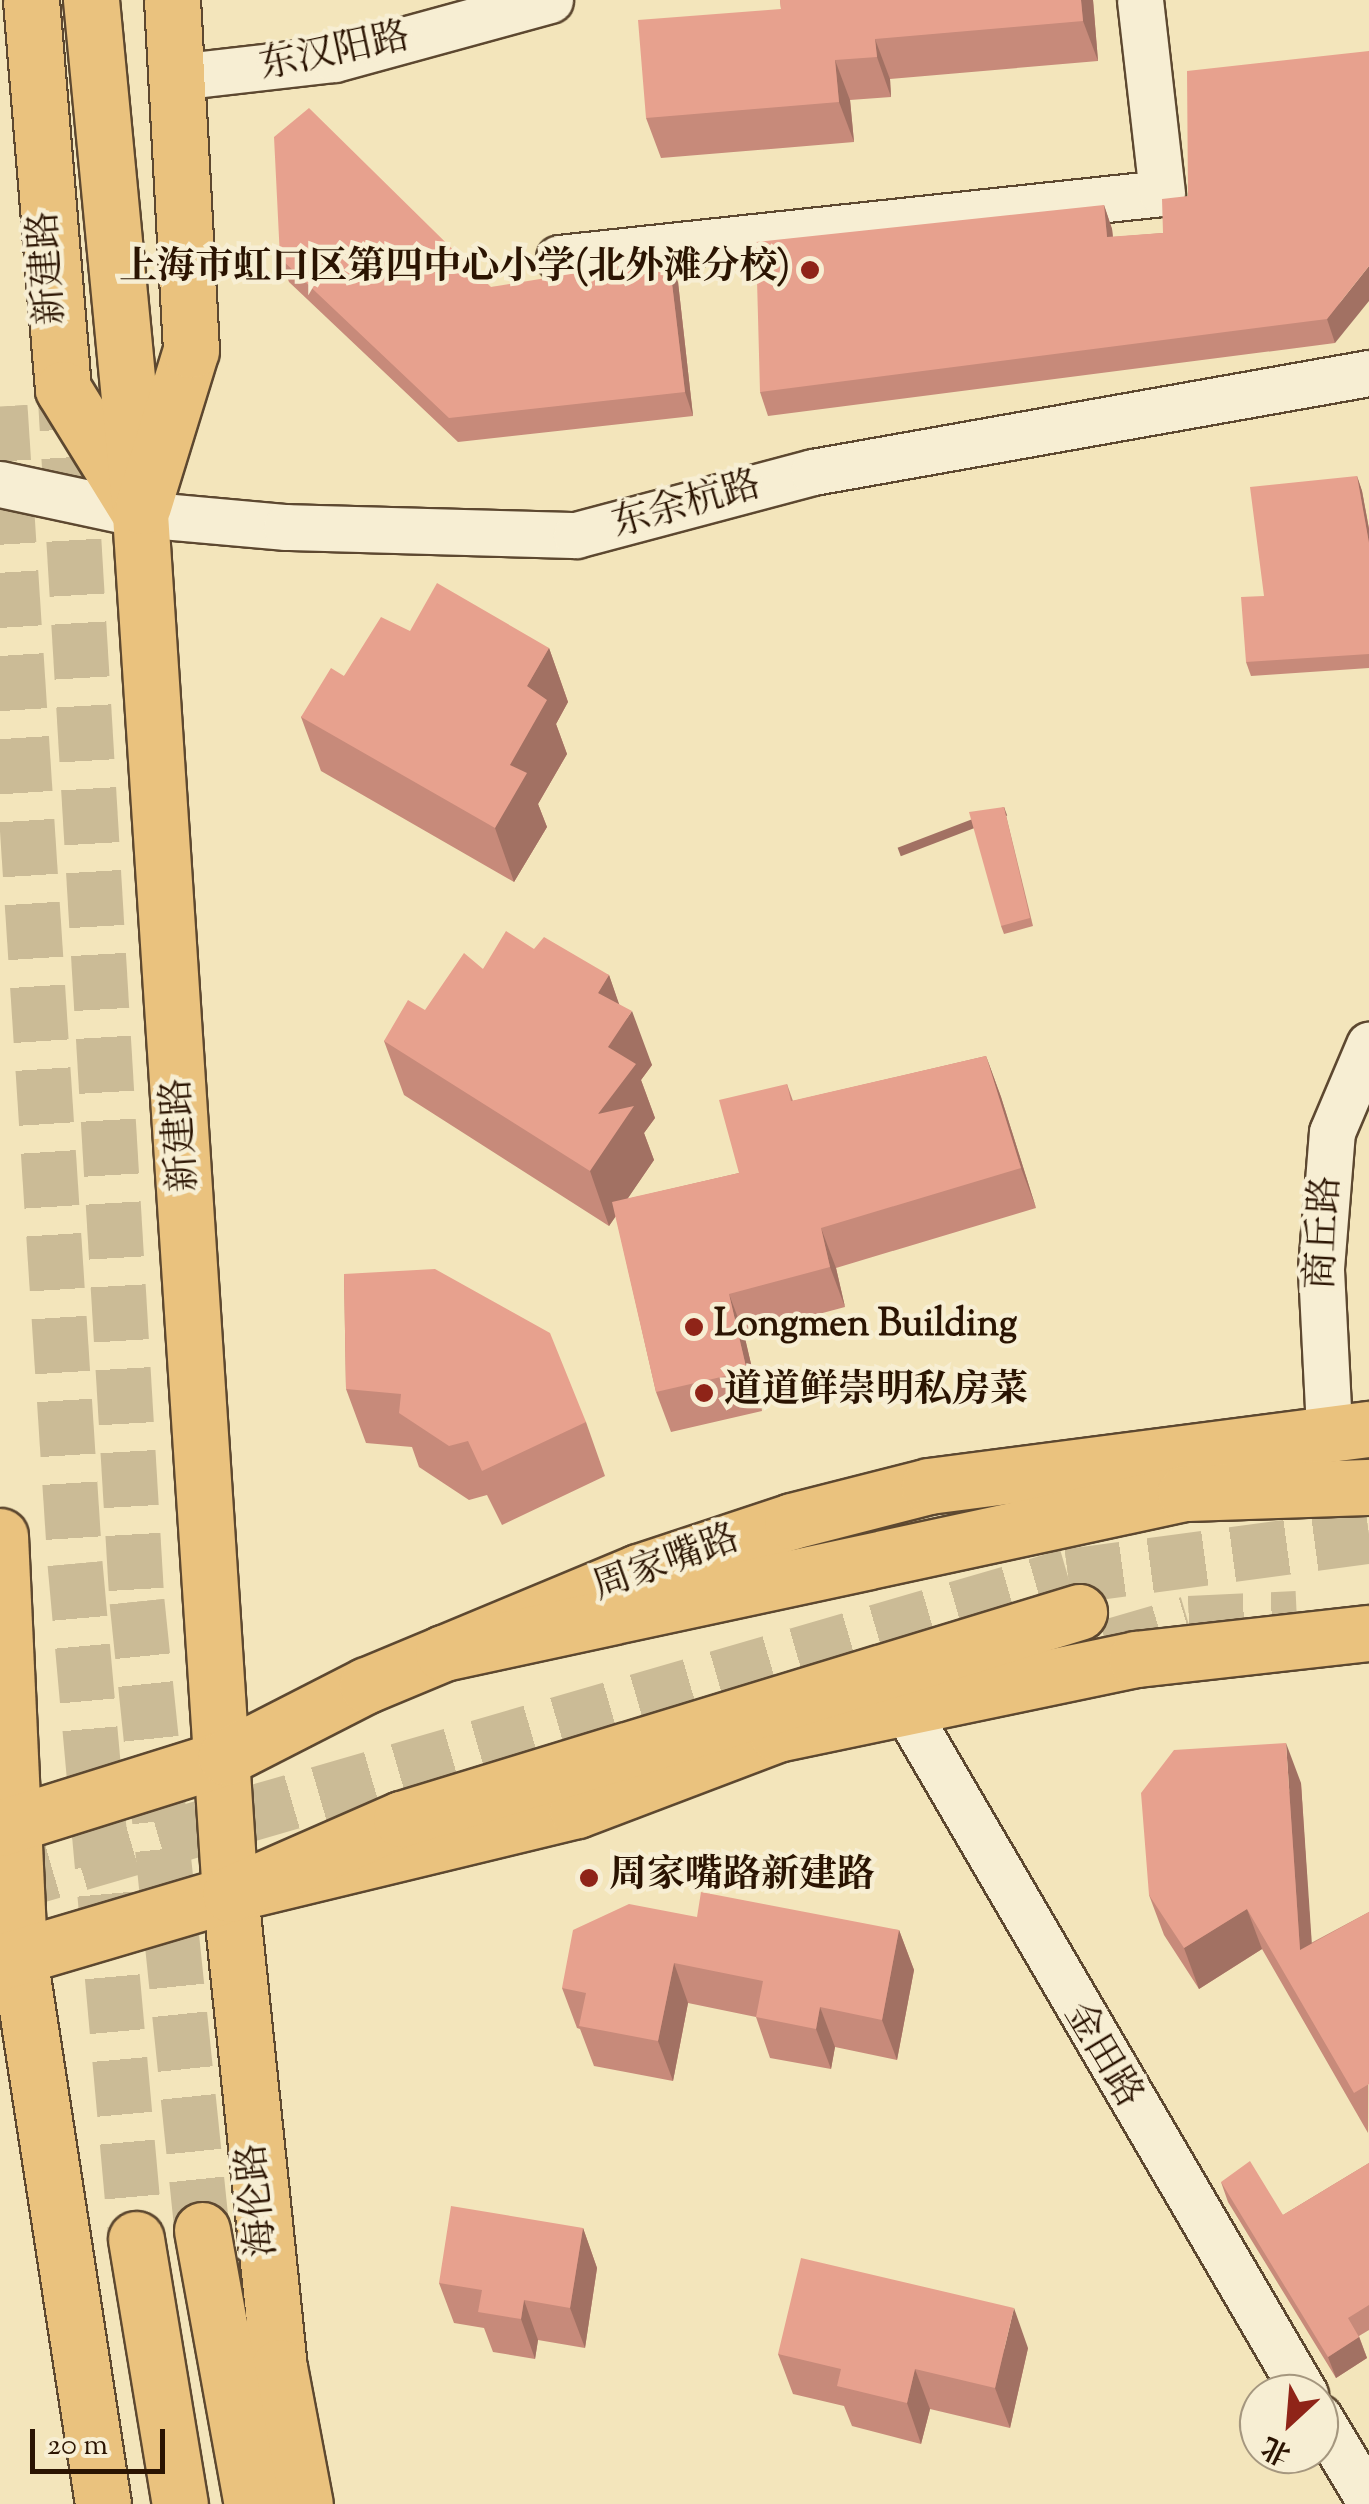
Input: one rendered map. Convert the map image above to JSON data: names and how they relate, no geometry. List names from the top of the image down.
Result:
{
  "streets": {
    "main road": ["新建路", "周家嘴路", "海伦路"],
    "street": [
      "东汉阳路",
      "东余杭路",
      "商丘路",
      "金田路"
    ]
  },
  "crossings": [
    ["东汉阳路", "新建路"],
    ["新建路", "东余杭路"],
    ["新建路", "周家嘴路"],
    ["新建路", "海伦路"],
    ["商丘路", "周家嘴路"]
  ],
  "places": [
    "上海市虹口区第四中心小学(北外滩分校)",
    "Longmen Building",
    "道道鲜崇明私房菜",
    "周家嘴路新建路"
  ],
  "scale_bar": "20 m",
  "north": "bottom left"
}
